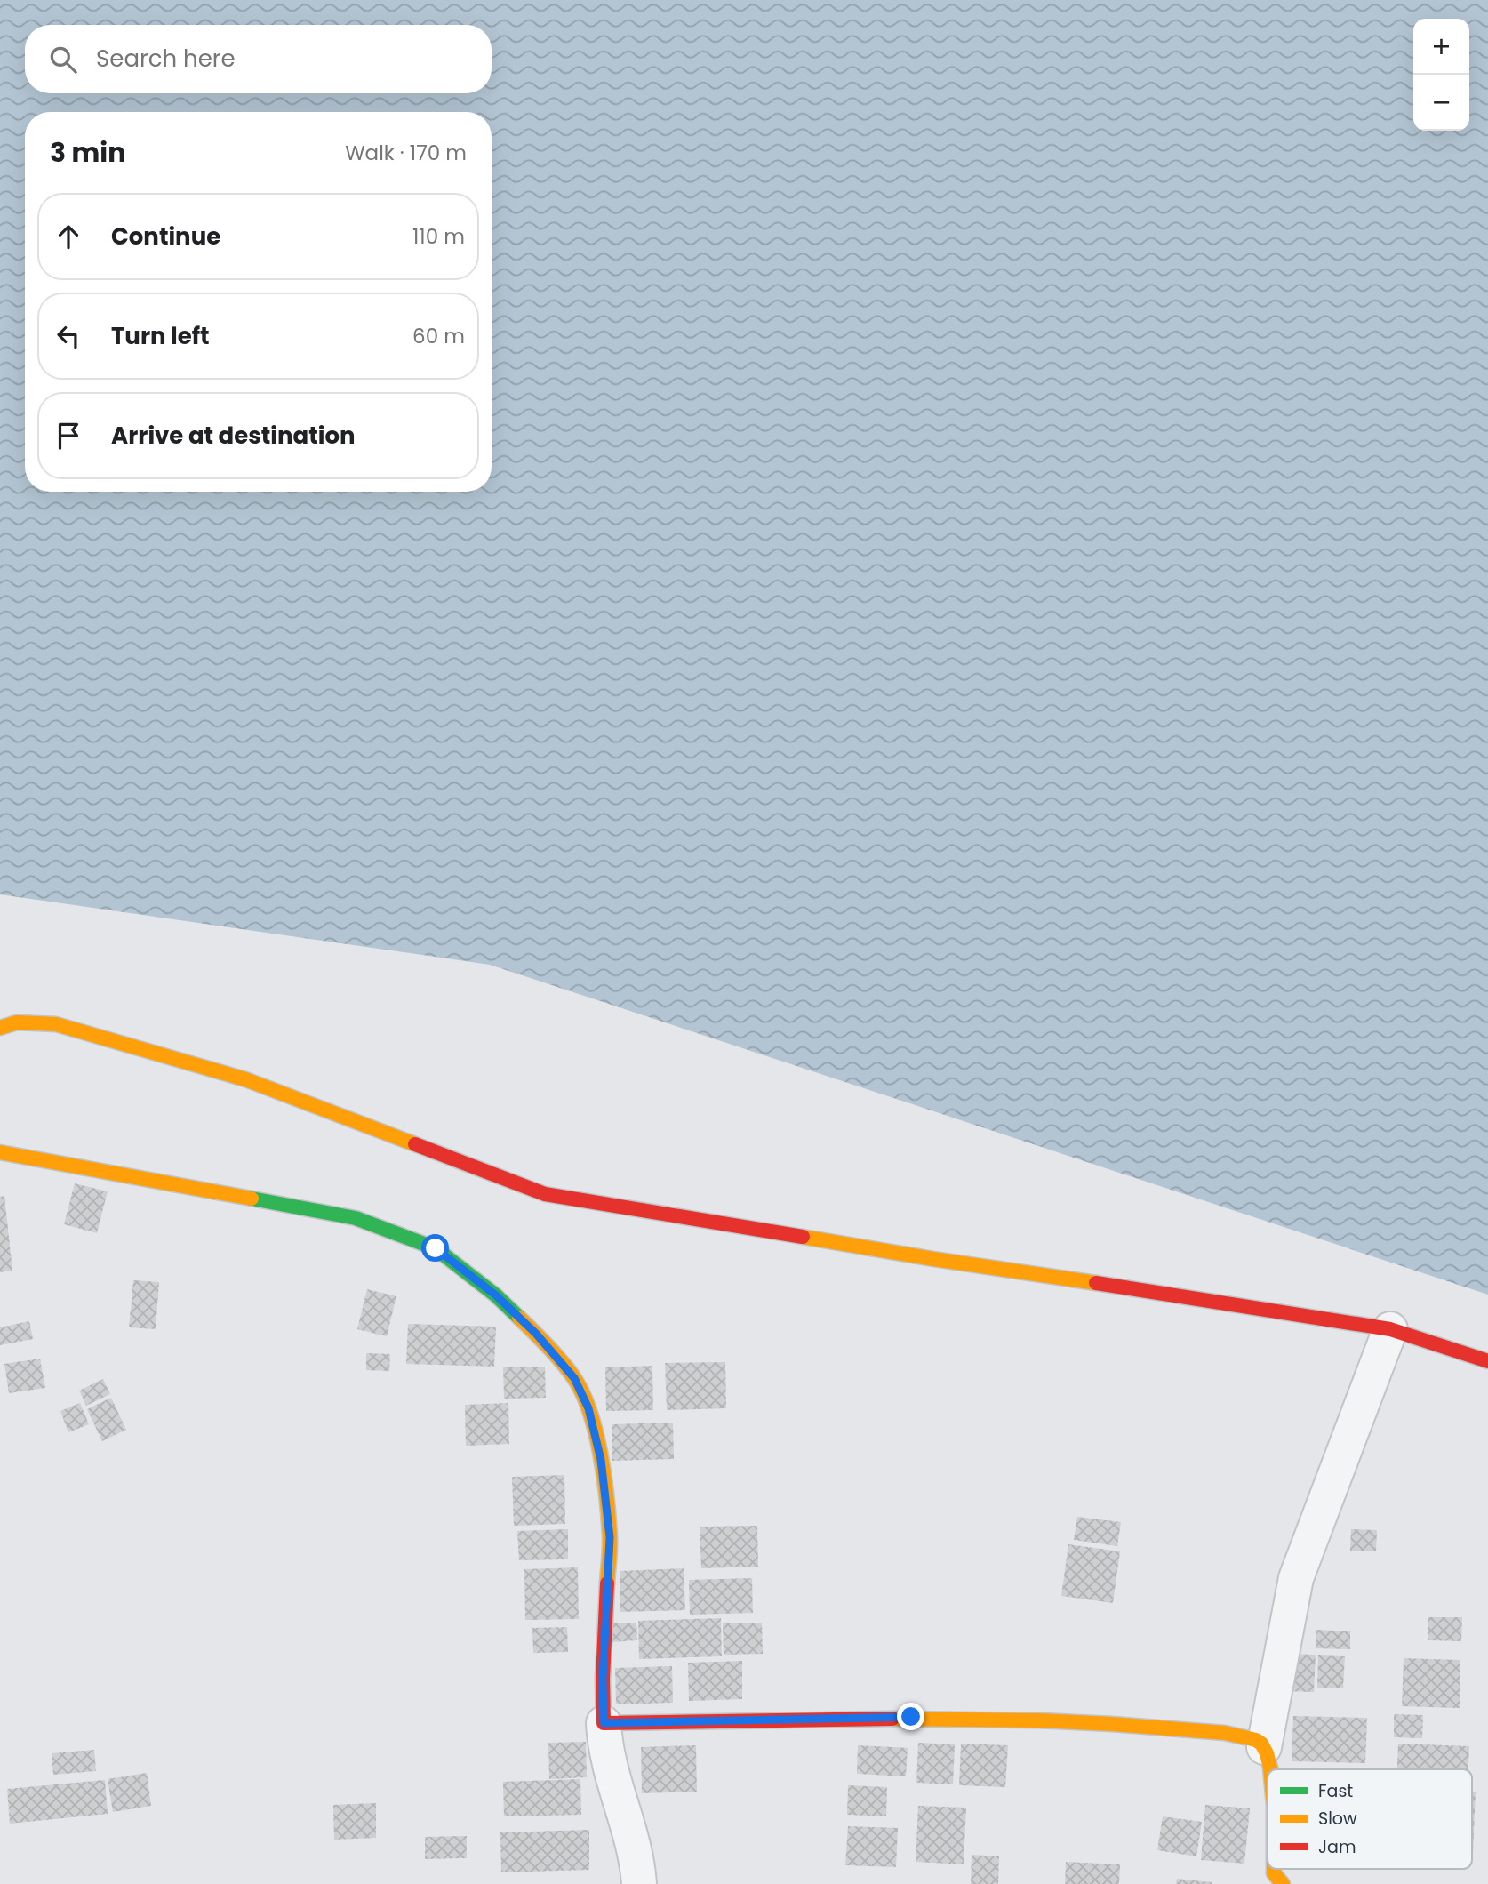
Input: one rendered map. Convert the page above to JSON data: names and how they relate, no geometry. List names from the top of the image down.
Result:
{
  "legend": ["Fast", "Slow", "Jam"],
  "page": {
    "map_buttons": ["+", "−"],
    "search": "Search here",
    "heading": ["3 min", "Walk · 170 m"],
    "list": [
      ["Continue", "110 m"],
      ["Turn left", "60 m"],
      "Arrive at destination"
    ]
  }
}
